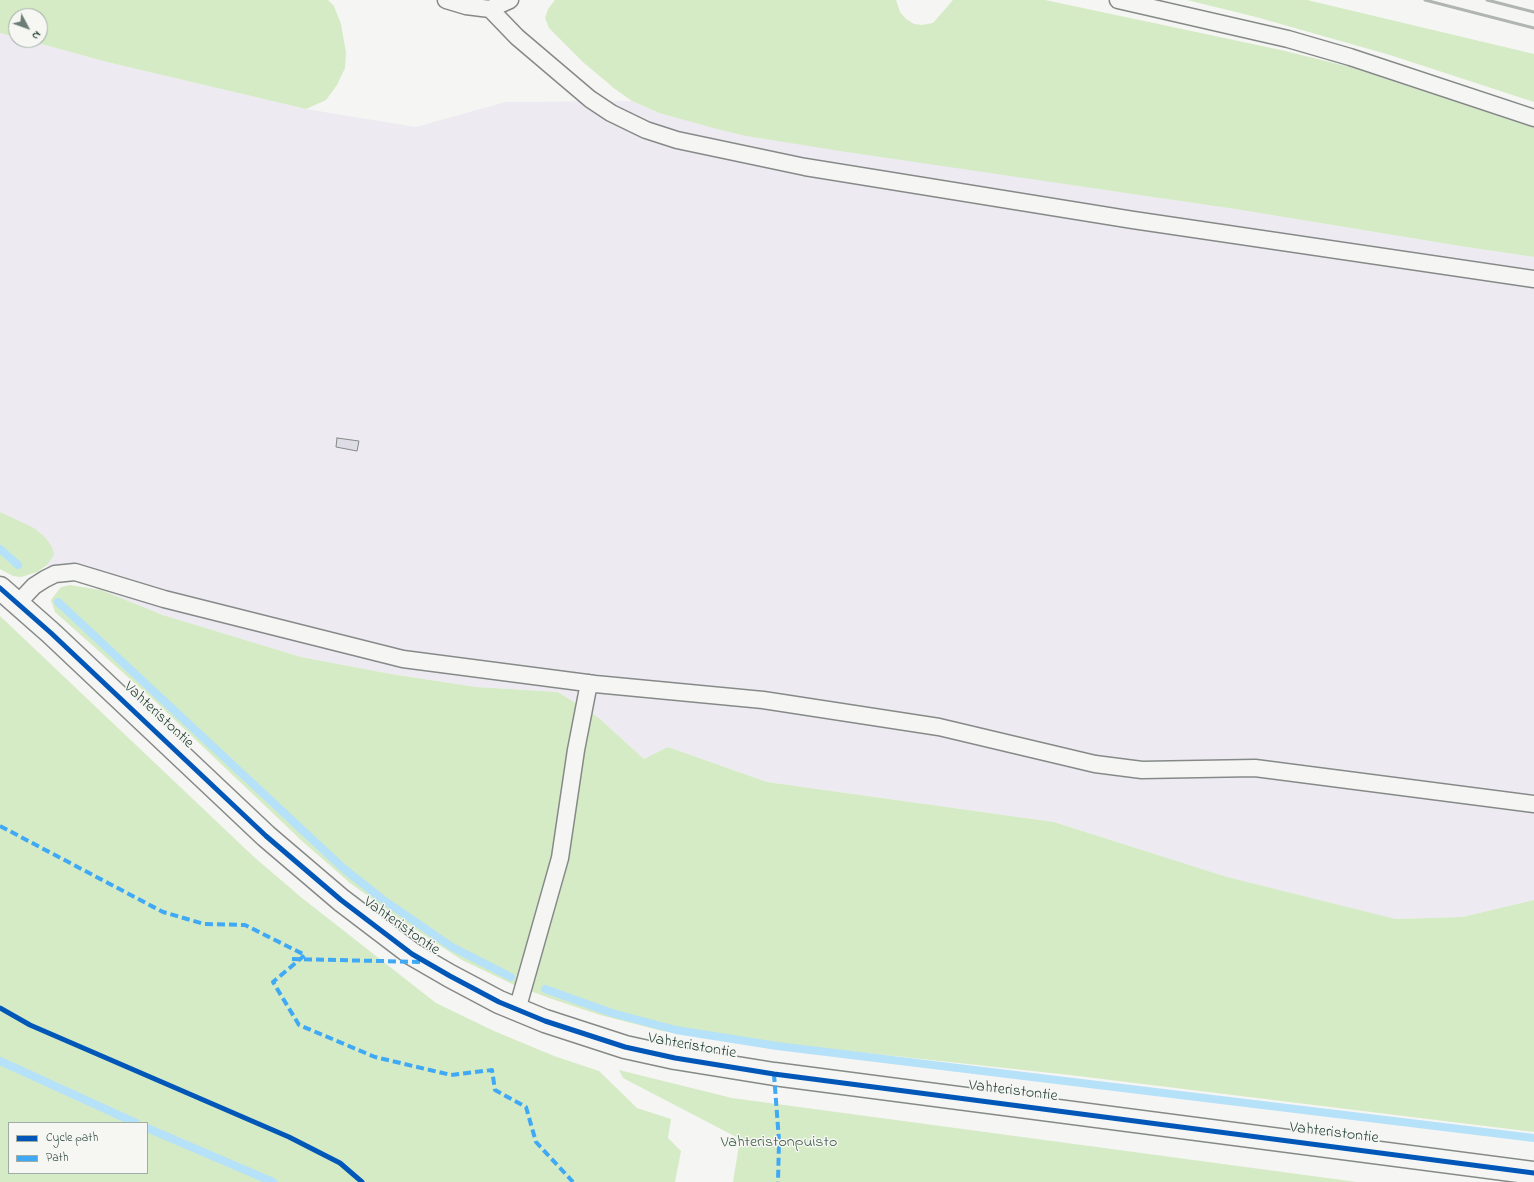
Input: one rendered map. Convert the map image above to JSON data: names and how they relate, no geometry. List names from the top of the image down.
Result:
{
  "streets": {
    "street": ["Vahteristontie"]
  },
  "parks": ["Vahteristonpuisto"],
  "legend": ["Cycle path", "Path"],
  "north": "bottom right"
}
